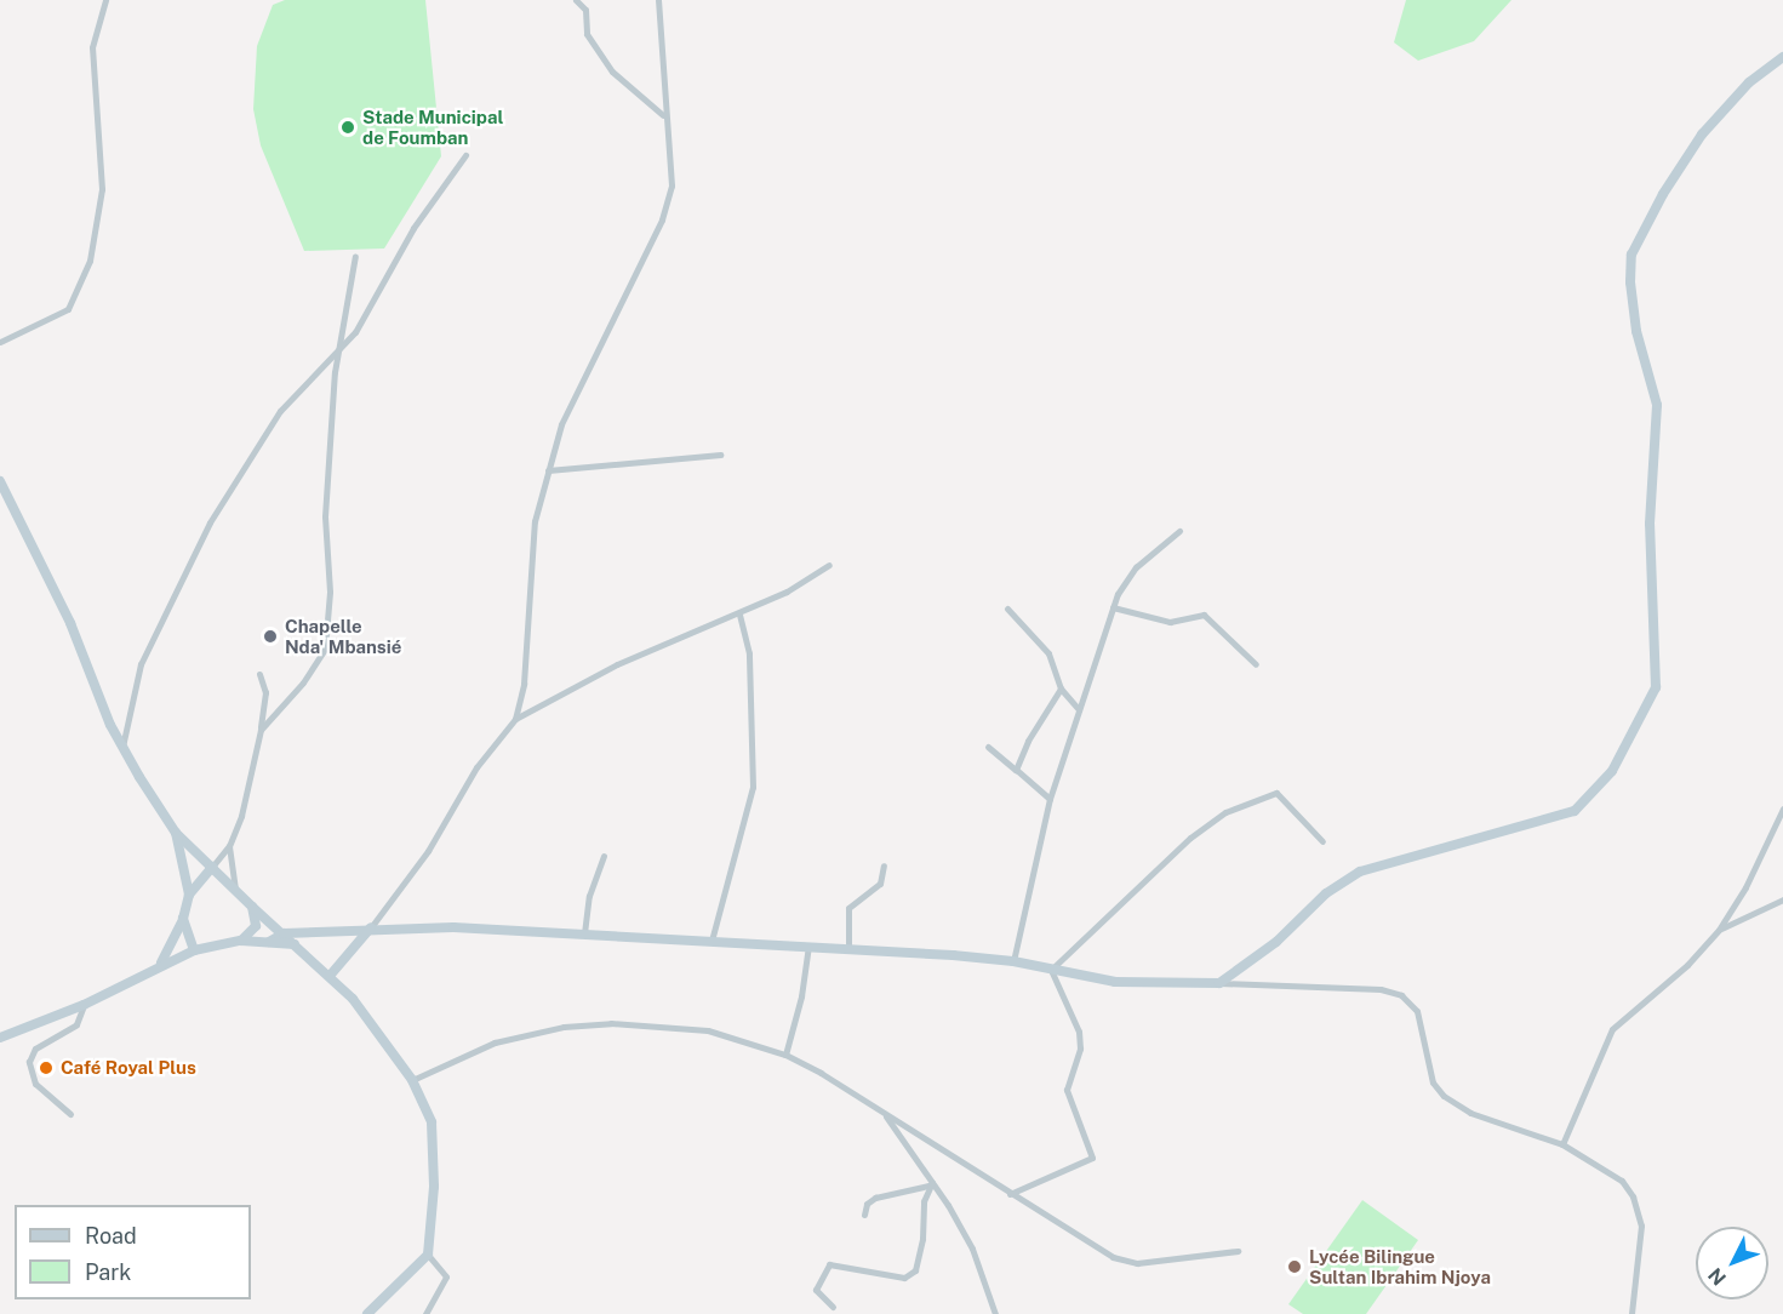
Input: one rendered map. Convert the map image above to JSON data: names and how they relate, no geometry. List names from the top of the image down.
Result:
{
  "places": [
    "Stade Municipal de Foumban",
    "Chapelle Nda' Mbansié",
    "Café Royal Plus",
    "Lycée Bilingue Sultan Ibrahim Njoya"
  ],
  "legend": ["Road", "Park"],
  "north": "bottom left"
}
